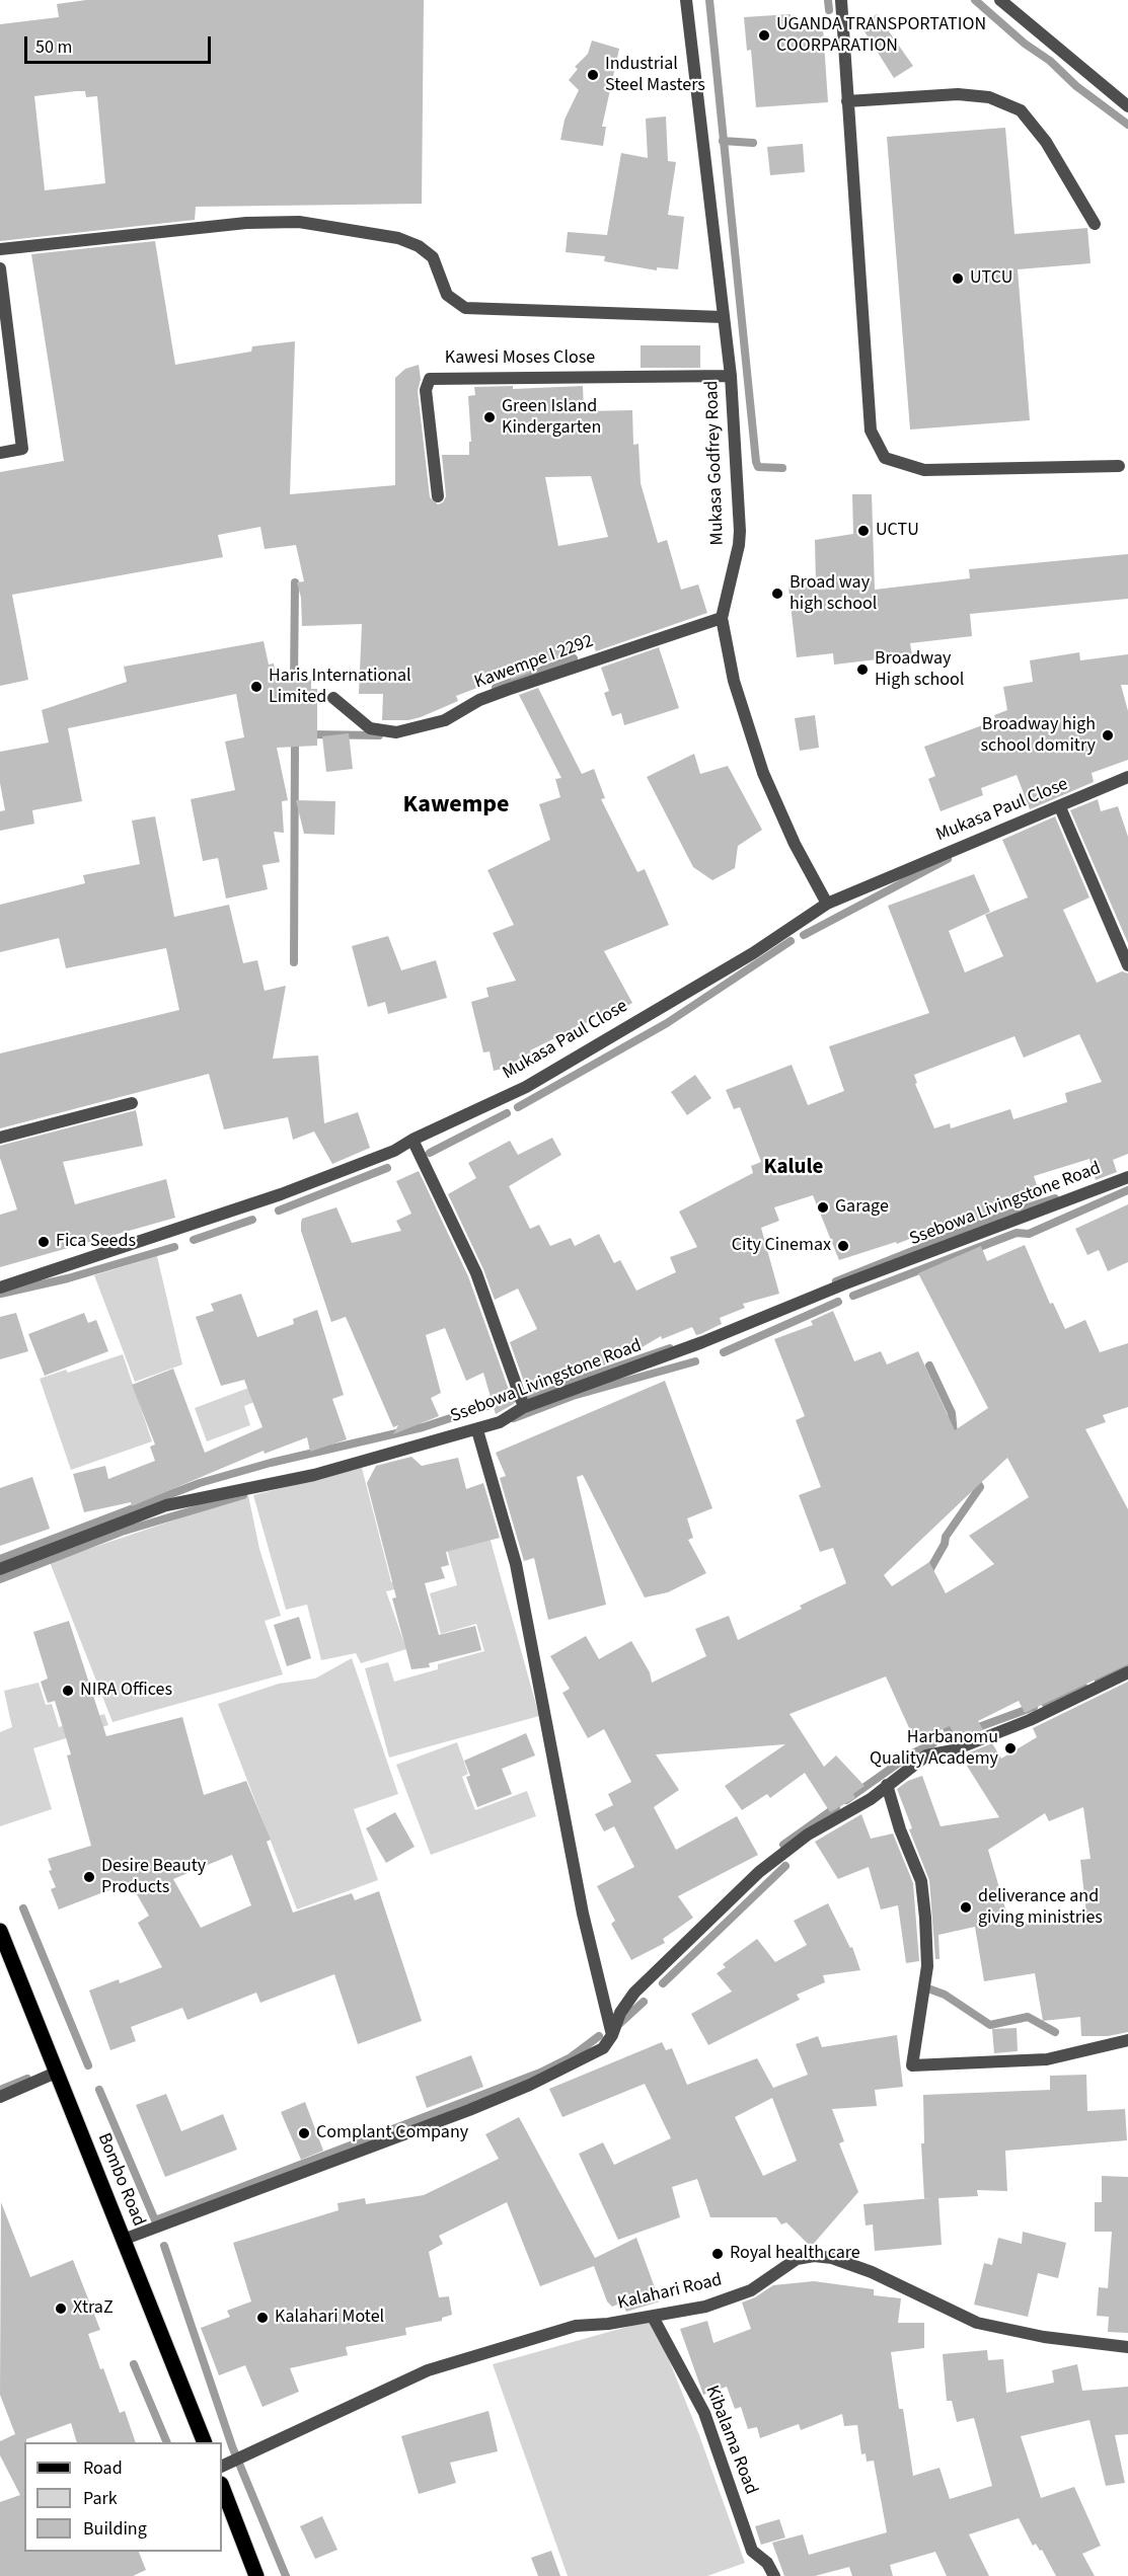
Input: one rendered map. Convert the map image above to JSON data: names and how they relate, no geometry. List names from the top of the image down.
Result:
{
  "streets": {
    "main road": ["Bombo Road"],
    "street": [
      "Kawesi Moses Close",
      "Mukasa Godfrey Road",
      "Kawempe I 2292",
      "Mukasa Paul Close",
      "Ssebowa Livingstone Road",
      "Kalahari Road",
      "Kibalama Road"
    ]
  },
  "crossings": [
    ["Kawesi Moses Close", "Mukasa Godfrey Road"],
    ["Mukasa Godfrey Road", "Kawempe I 2292"],
    ["Mukasa Godfrey Road", "Mukasa Paul Close"],
    ["Kalahari Road", "Kibalama Road"]
  ],
  "districts": ["Kawempe", "Kalule"],
  "places": [
    "UGANDA TRANSPORTATION COORPARATION",
    "Industrial Steel Masters",
    "UTCU",
    "Green Island Kindergarten",
    "UCTU",
    "Broad way high school",
    "Broadway High school",
    "Haris International Limited",
    "Broadway high school domitry",
    "Garage",
    "Fica Seeds",
    "City Cinemax",
    "NIRA Offices",
    "Harbanomu Quality Academy",
    "Desire Beauty Products",
    "deliverance and giving ministries",
    "Complant Company",
    "Royal health care",
    "XtraZ",
    "Kalahari Motel"
  ],
  "legend": ["Road", "Park", "Building"],
  "scale_bar": "50 m"
}
